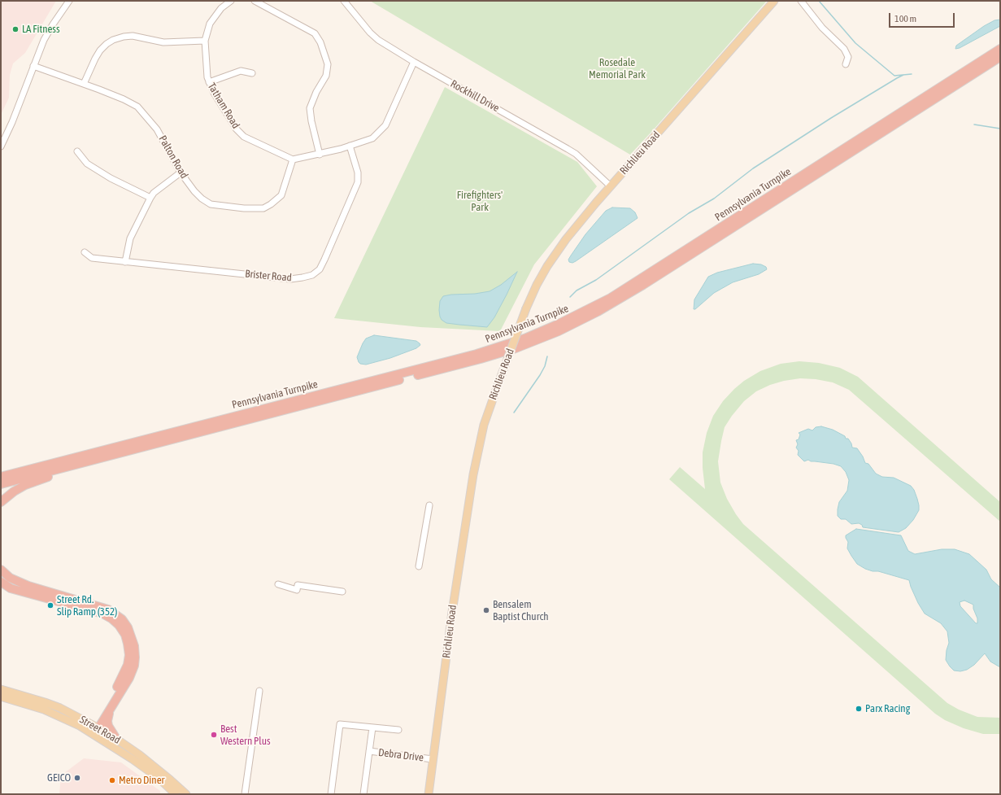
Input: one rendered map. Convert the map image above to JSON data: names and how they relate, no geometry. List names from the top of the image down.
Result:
{
  "streets": {
    "highway": ["Pennsylvania Turnpike"],
    "main road": ["Richlieu Road", "Street Road"],
    "street": [
      "Rockhill Drive",
      "Tatham Road",
      "Palton Road",
      "Brister Road",
      "Debra Drive"
    ]
  },
  "crossings": [
    ["Rockhill Drive", "Richlieu Road"],
    ["Tatham Road", "Palton Road"],
    ["Richlieu Road", "Debra Drive"]
  ],
  "parks": ["Rosedale Memorial Park", "Firefighters' Park"],
  "places": [
    "LA Fitness",
    "Street Rd. Slip Ramp (352)",
    "Bensalem Baptist Church",
    "Parx Racing",
    "Best Western Plus",
    "GEICO",
    "Metro Diner"
  ],
  "scale_bar": "100 m"
}
